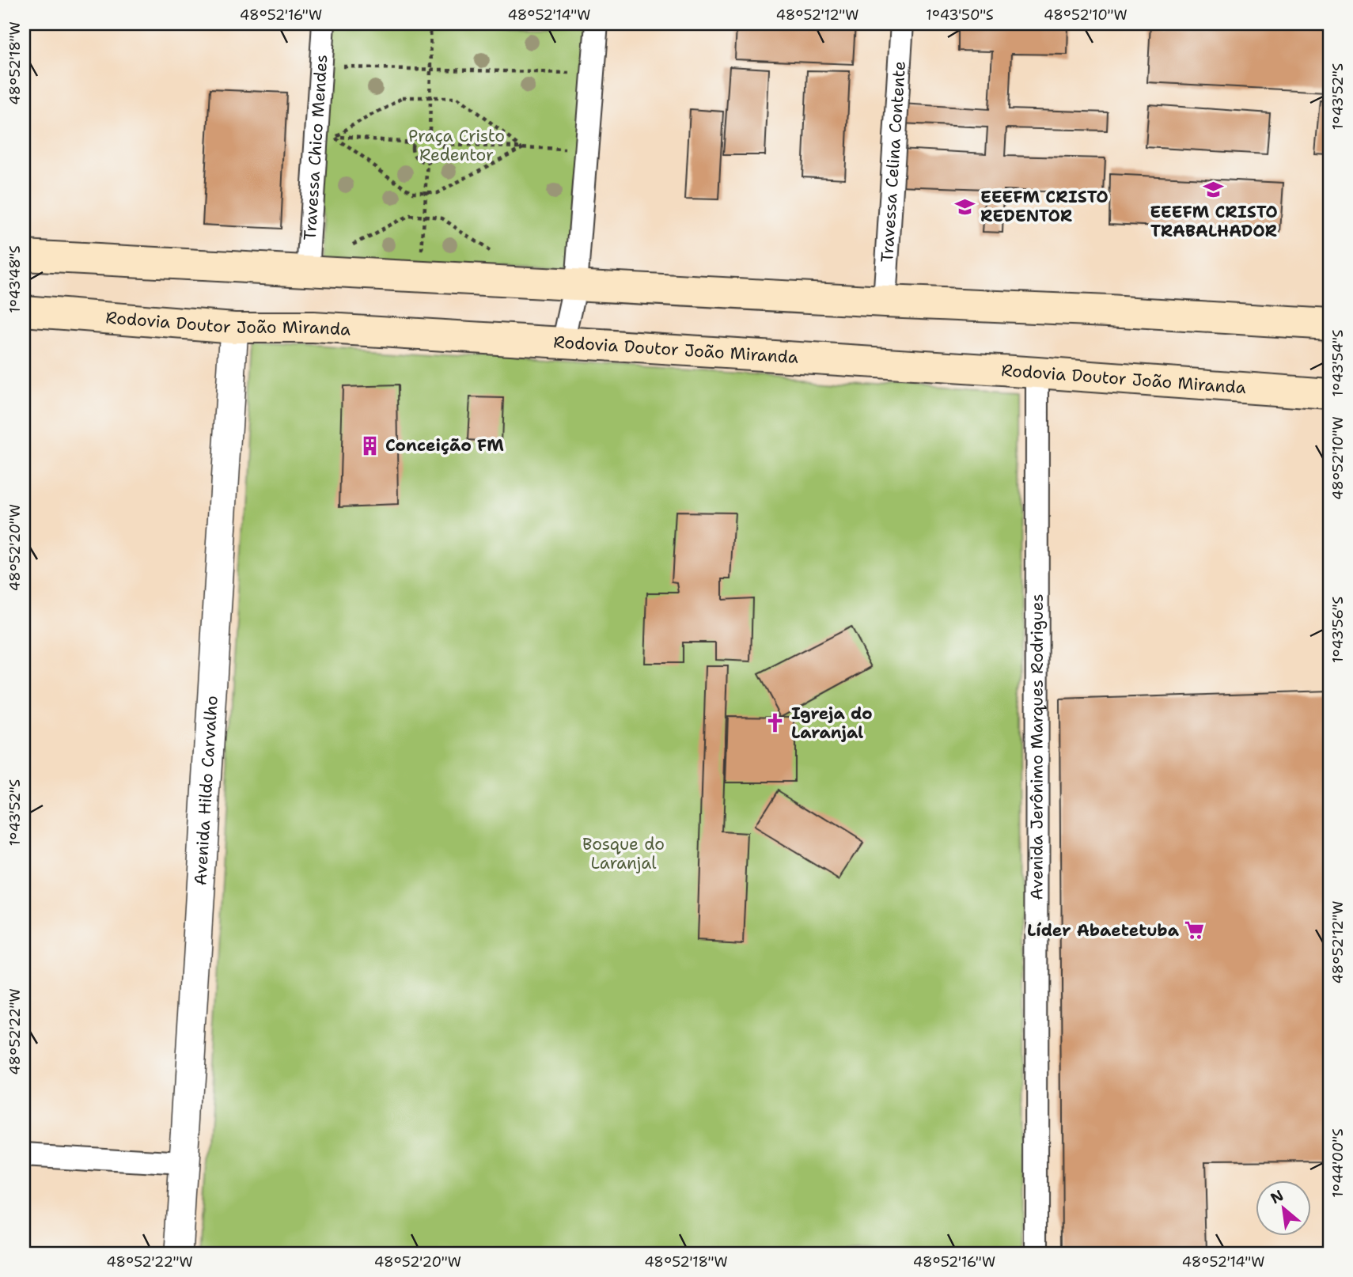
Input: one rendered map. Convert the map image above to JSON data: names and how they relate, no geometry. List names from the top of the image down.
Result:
{
  "streets": {
    "main road": ["Rodovia Doutor João Miranda"],
    "street": [
      "Travessa Chico Mendes",
      "Travessa Celina Contente",
      "Avenida Jerônimo Marques Rodrigues",
      "Avenida Hildo Carvalho"
    ]
  },
  "crossings": [
    ["Rodovia Doutor João Miranda", "Avenida Jerônimo Marques Rodrigues"],
    ["Rodovia Doutor João Miranda", "Avenida Hildo Carvalho"]
  ],
  "parks": ["Praça Cristo Redentor", "Bosque do Laranjal"],
  "places": {
    "school or university": ["EEEFM CRISTO TRABALHADOR", "EEEFM CRISTO REDENTOR"],
    "building": ["Conceição FM"],
    "church": ["Igreja do Laranjal"],
    "supermarket": ["Líder Abaetetuba"]
  },
  "north": "top left",
  "coordinates": [
    "48°52'16\"W",
    "48°52'14\"W",
    "48°52'12\"W",
    "1°43'50\"S",
    "48°52'10\"W",
    "48°52'18\"W",
    "1°43'52\"S",
    "1°43'48\"S",
    "1°43'54\"S",
    "48°52'20\"W",
    "1°43'56\"S",
    "48°52'22\"W",
    "1°44'00\"S"
  ]
}
